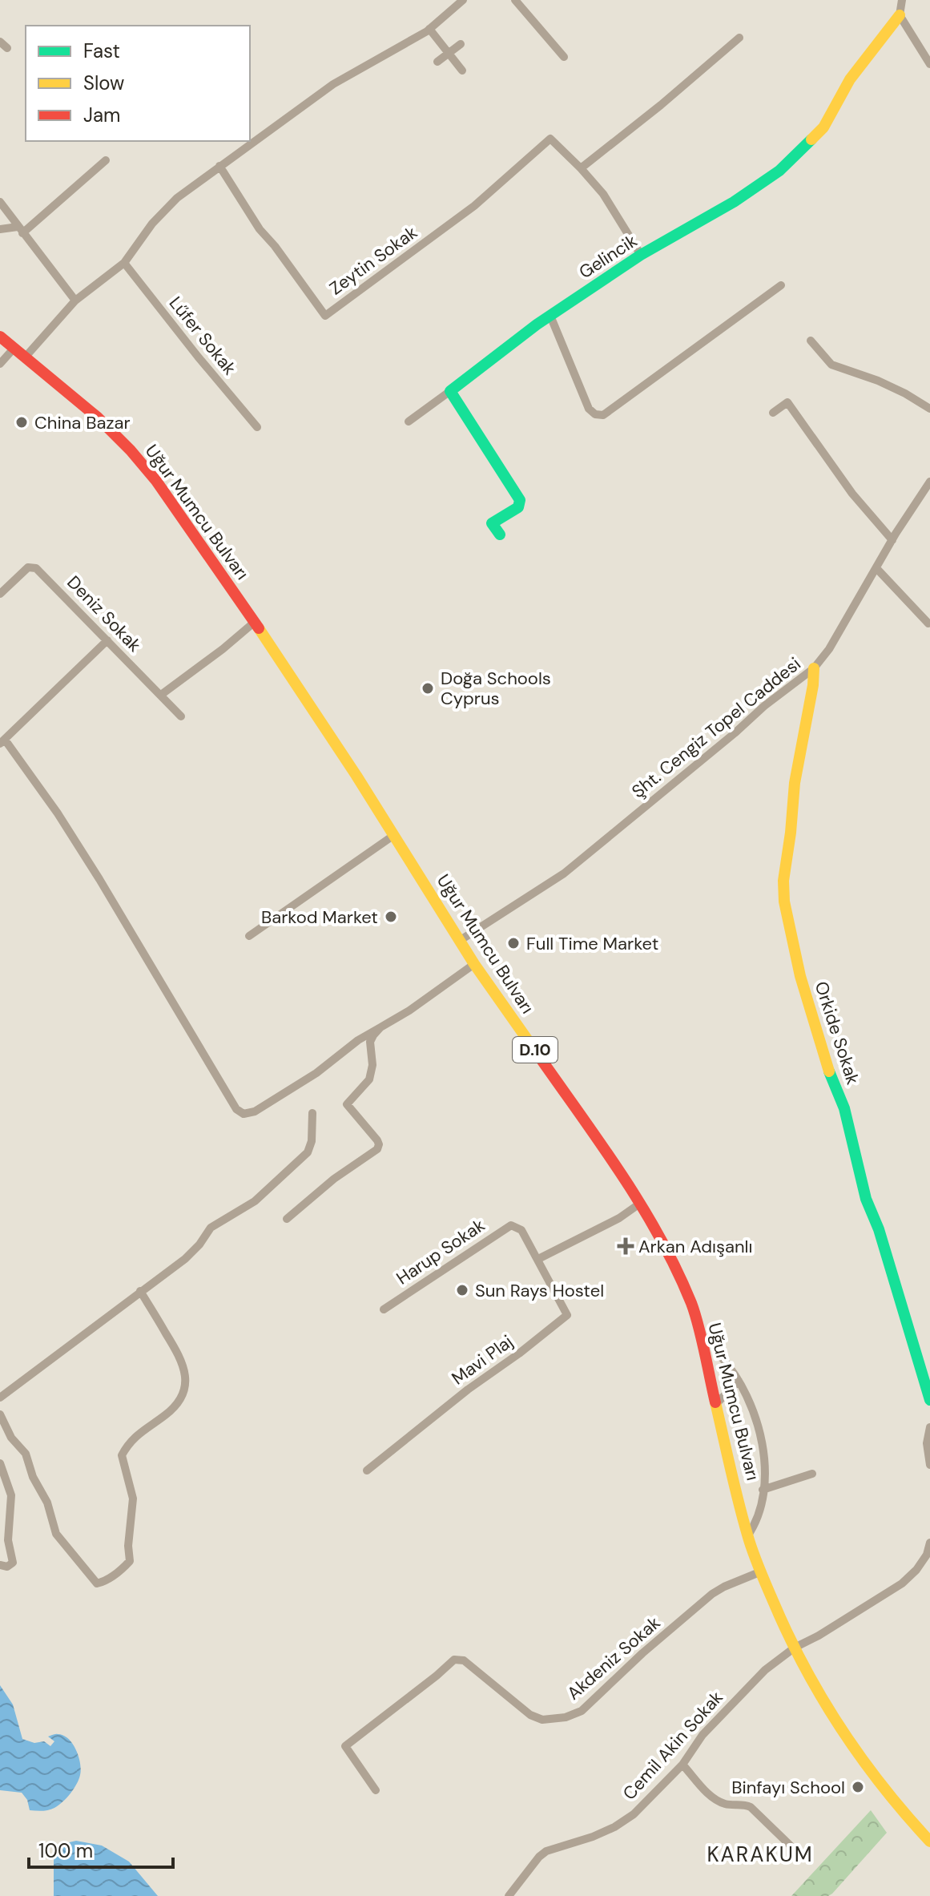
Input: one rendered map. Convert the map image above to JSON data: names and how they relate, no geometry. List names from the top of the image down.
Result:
{
  "streets": {
    "main road": [
      "Gelincik",
      "Uğur Mumcu Bulvarı",
      "Orkide Sokak",
      "D.10"
    ],
    "street": [
      "Zeytin Sokak",
      "Lűfer Sokak",
      "Deniz Sokak",
      "Şht. Cengiz Topel Caddesi",
      "Harup Sokak",
      "Mavi Plaj",
      "Akdeniz Sokak",
      "Cemil Akin Sokak"
    ]
  },
  "crossings": [
    ["Uğur Mumcu Bulvarı", "Şht. Cengiz Topel Caddesi"],
    ["Uğur Mumcu Bulvarı", "Akdeniz Sokak"],
    ["Uğur Mumcu Bulvarı", "Cemil Akin Sokak"],
    ["Şht. Cengiz Topel Caddesi", "Orkide Sokak"],
    ["Harup Sokak", "Mavi Plaj"]
  ],
  "districts": ["KARAKUM"],
  "places": {
    "other": [
      "China Bazar",
      "Doğa Schools Cyprus",
      "Barkod Market",
      "Full Time Market",
      "Sun Rays Hostel",
      "Binfayı School"
    ],
    "health": ["Arkan Adışanlı"]
  },
  "legend": ["Fast", "Slow", "Jam"],
  "scale_bar": "100 m"
}
